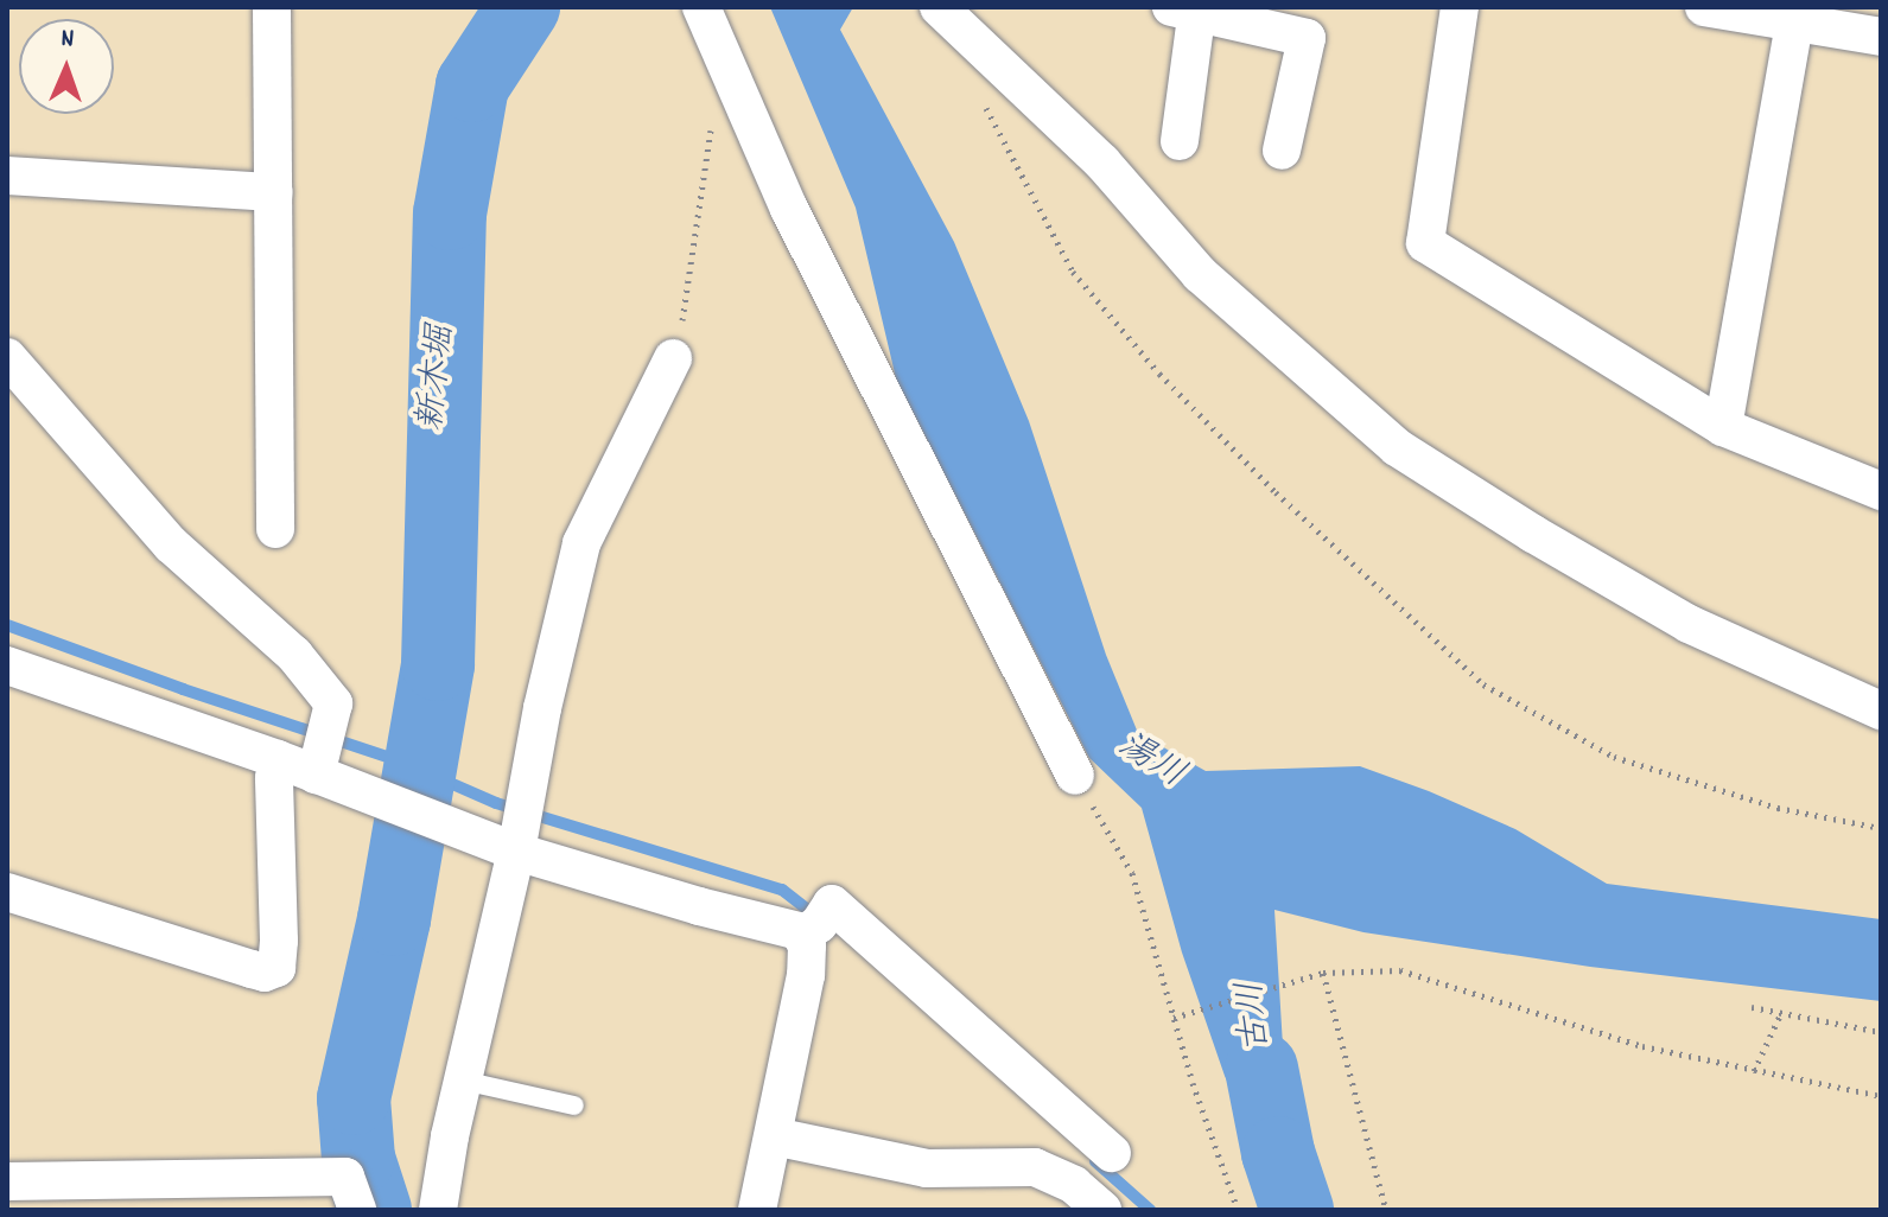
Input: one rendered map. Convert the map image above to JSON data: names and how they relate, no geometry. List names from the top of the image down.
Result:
{
  "water": ["新木堀", "湯川", "古川"],
  "north": "top"
}
